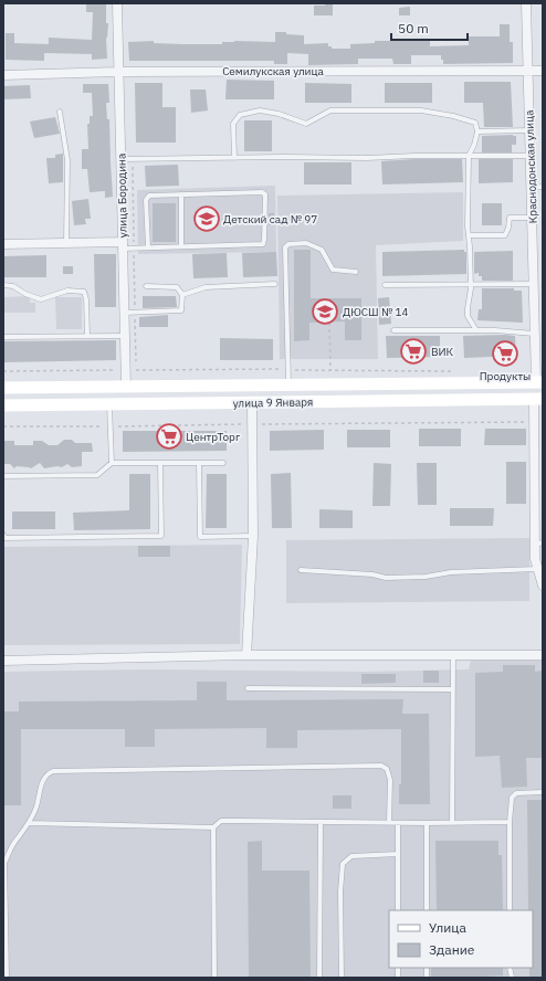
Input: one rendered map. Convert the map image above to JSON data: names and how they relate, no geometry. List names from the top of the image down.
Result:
{
  "streets": {
    "main road": ["улица 9 Января"],
    "street": ["Семилукская улица", "Краснодонская улица", "улица Бородина"]
  },
  "crossings": [
    ["Семилукская улица", "Краснодонская улица"],
    ["Семилукская улица", "улица Бородина"],
    ["Краснодонская улица", "улица 9 Января"],
    ["улица Бородина", "улица 9 Января"]
  ],
  "places": {
    "school or university": ["Детский сад № 97", "ДЮСШ № 14"],
    "supermarket": ["ВИК", "Продукты", "ЦентрТорг"]
  },
  "legend": ["Улица", "Здание"],
  "scale_bar": "50 m"
}
